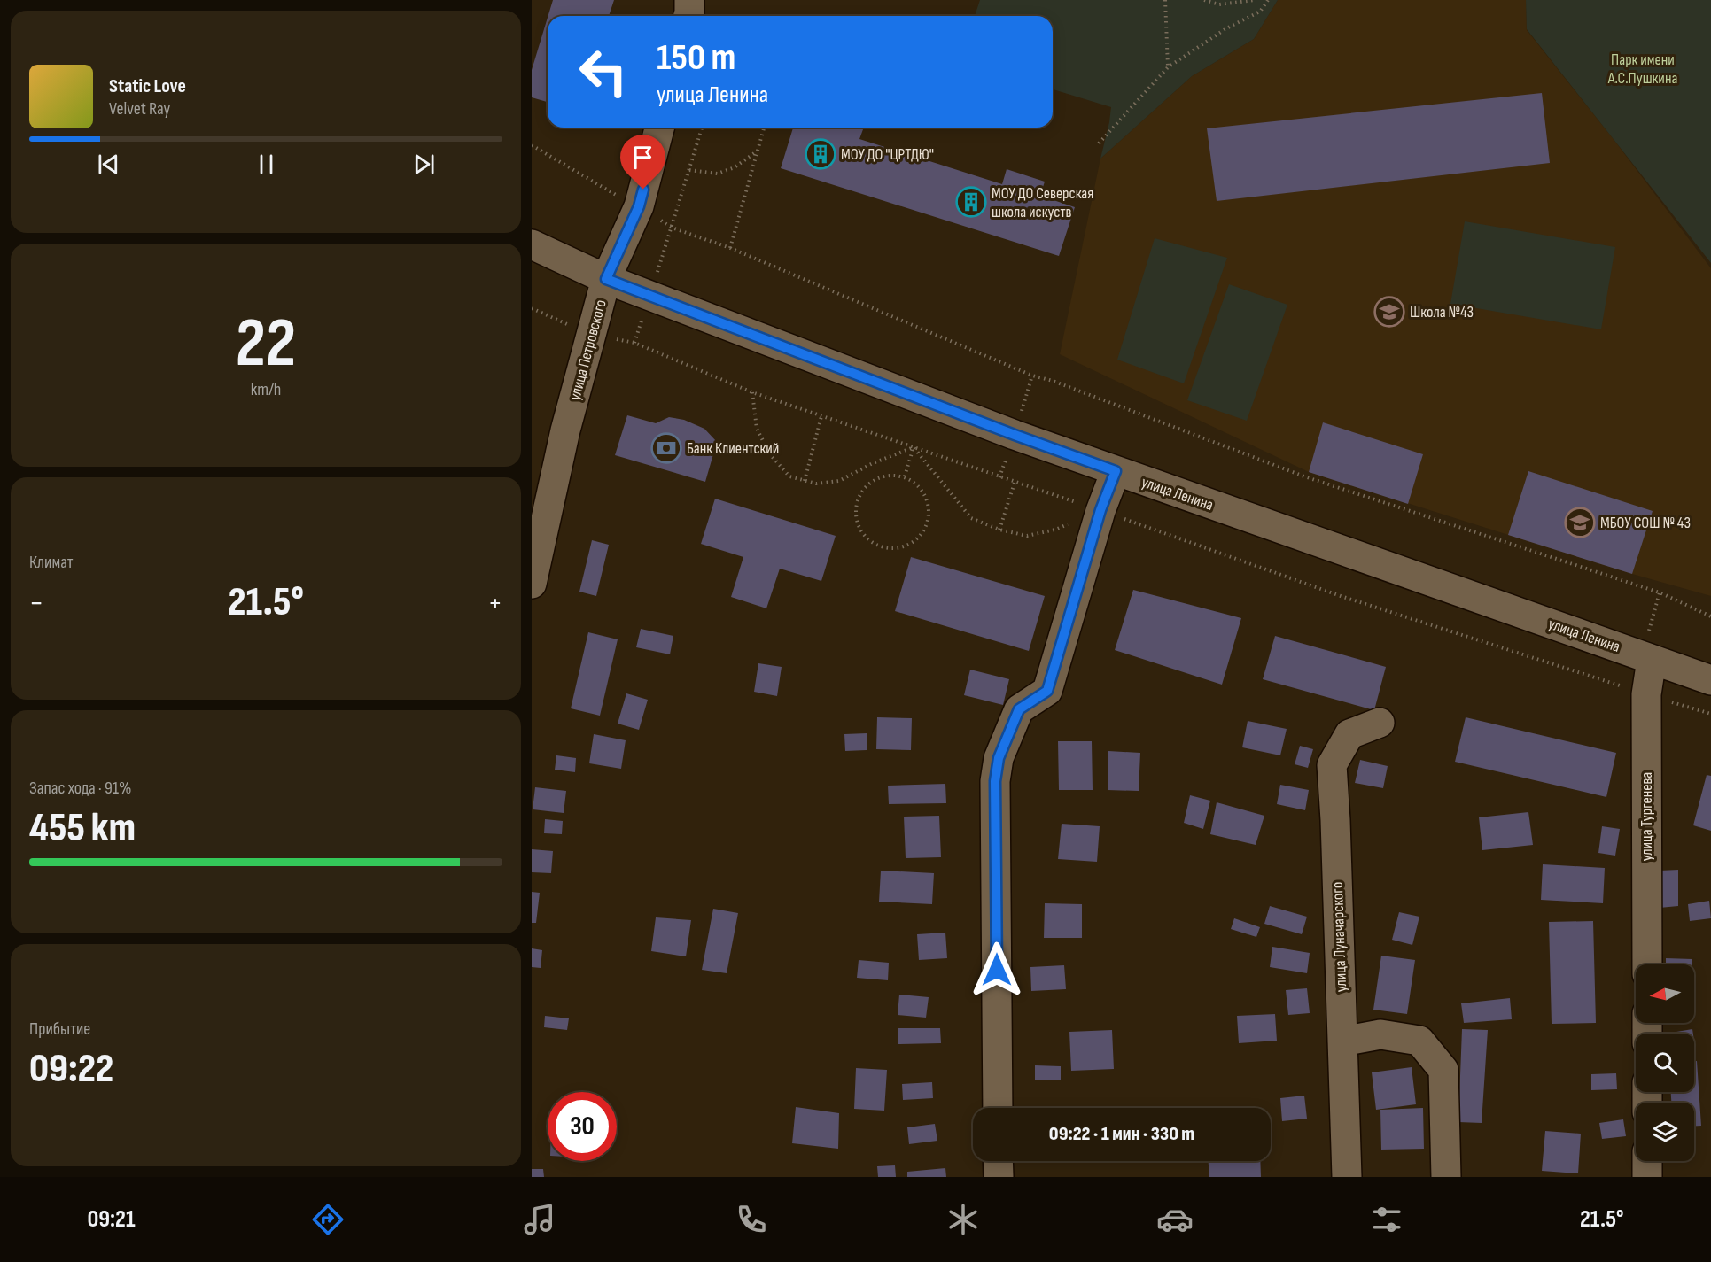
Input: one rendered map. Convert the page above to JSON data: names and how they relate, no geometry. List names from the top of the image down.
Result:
{
  "streets": {
    "street": [
      "улица Петровского",
      "улица Ленина",
      "улица Тургенева",
      "улица Луначарского"
    ]
  },
  "crossings": [
    ["улица Петровского", "улица Ленина"],
    ["улица Ленина", "улица Тургенева"]
  ],
  "parks": ["Парк имени А.С.Пушкина"],
  "places": {
    "building": ["МОУ ДО \"ЦРТДЮ\"", "МОУ ДО Северская школа искуств"],
    "school or university": ["Школа №43", "МБОУ СОШ № 43"],
    "bank": ["Банк Клиентский"]
  },
  "north": "left",
  "page": {
    "turn": ["150 m", "улица Ленина"],
    "song": ["Static Love", "Velvet Ray"],
    "tile": [
      ["22", "km/h"],
      "Климат",
      ["Запас хода · 91%", "455 km"],
      ["Прибытие", "09:22"]
    ],
    "heat": ["−", "21.5°", "+"],
    "limit": "30",
    "trip": "09:22 · 1 мин · 330 m",
    "tabs": ["09:21", "21.5°"]
  }
}
